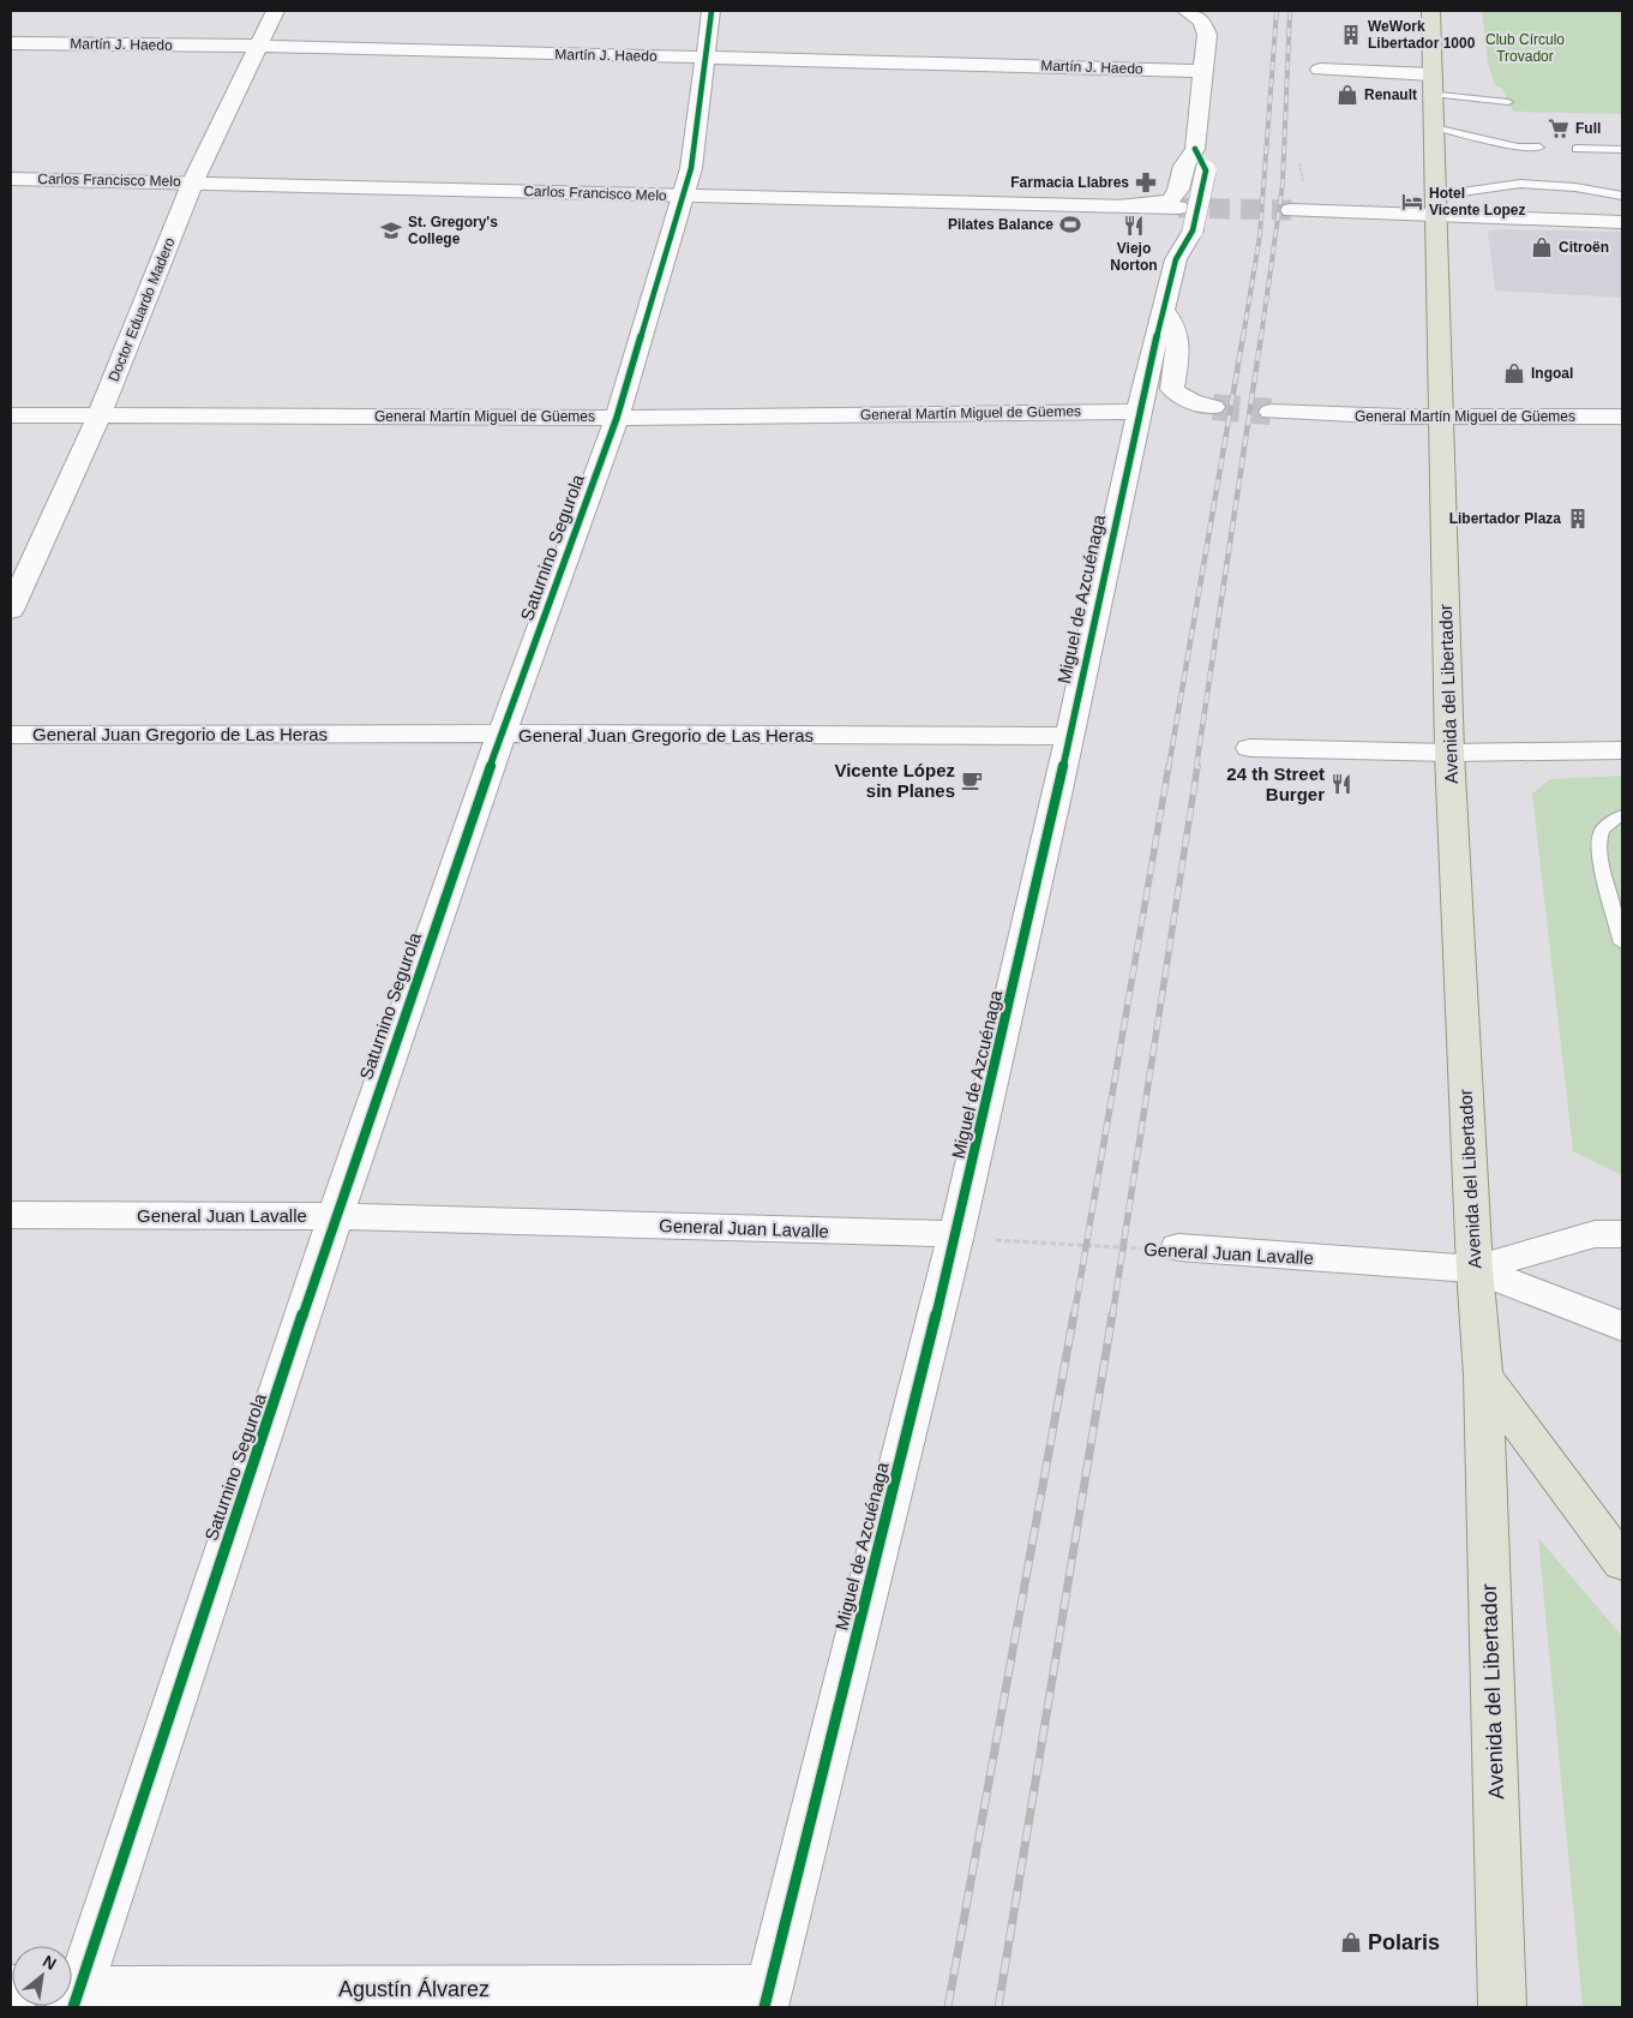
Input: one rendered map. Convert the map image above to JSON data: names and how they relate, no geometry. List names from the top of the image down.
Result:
{
  "streets": {
    "main road": ["Avenida del Libertador"],
    "street": [
      "Martín J. Haedo",
      "Carlos Francisco Melo",
      "Doctor Eduardo Madero",
      "General Martín Miguel de Güemes",
      "Saturnino Segurola",
      "Miguel de Azcuénaga",
      "General Juan Gregorio de Las Heras",
      "General Juan Lavalle",
      "Agustín Álvarez"
    ]
  },
  "crossings": [
    ["Martín J. Haedo", "Doctor Eduardo Madero"],
    ["Martín J. Haedo", "Saturnino Segurola"],
    ["Carlos Francisco Melo", "Doctor Eduardo Madero"],
    ["Carlos Francisco Melo", "Saturnino Segurola"],
    ["Doctor Eduardo Madero", "General Martín Miguel de Güemes"],
    ["General Martín Miguel de Güemes", "Saturnino Segurola"],
    ["General Martín Miguel de Güemes", "Miguel de Azcuénaga"],
    ["General Martín Miguel de Güemes", "Avenida del Libertador"],
    ["Saturnino Segurola", "General Juan Gregorio de Las Heras"],
    ["Saturnino Segurola", "General Juan Lavalle"],
    ["Miguel de Azcuénaga", "General Juan Gregorio de Las Heras"],
    ["Miguel de Azcuénaga", "General Juan Lavalle"],
    ["Miguel de Azcuénaga", "Agustín Álvarez"],
    ["Avenida del Libertador", "General Juan Lavalle"]
  ],
  "parks": ["Club Círculo Trovador"],
  "places": {
    "building": ["WeWork Libertador 1000", "Libertador Plaza"],
    "shop": [
      "Renault",
      "Citroën",
      "Ingoal",
      "Polaris"
    ],
    "supermarket": ["Full"],
    "pharmacy": ["Farmacia Llabres"],
    "hotel": ["Hotel Vicente Lopez"],
    "sports": ["Pilates Balance"],
    "restaurant": ["Viejo Norton", "24 th Street Burger"],
    "school or university": ["St. Gregory's College"],
    "cafe": ["Vicente López sin Planes"]
  },
  "north": "top right"
}
